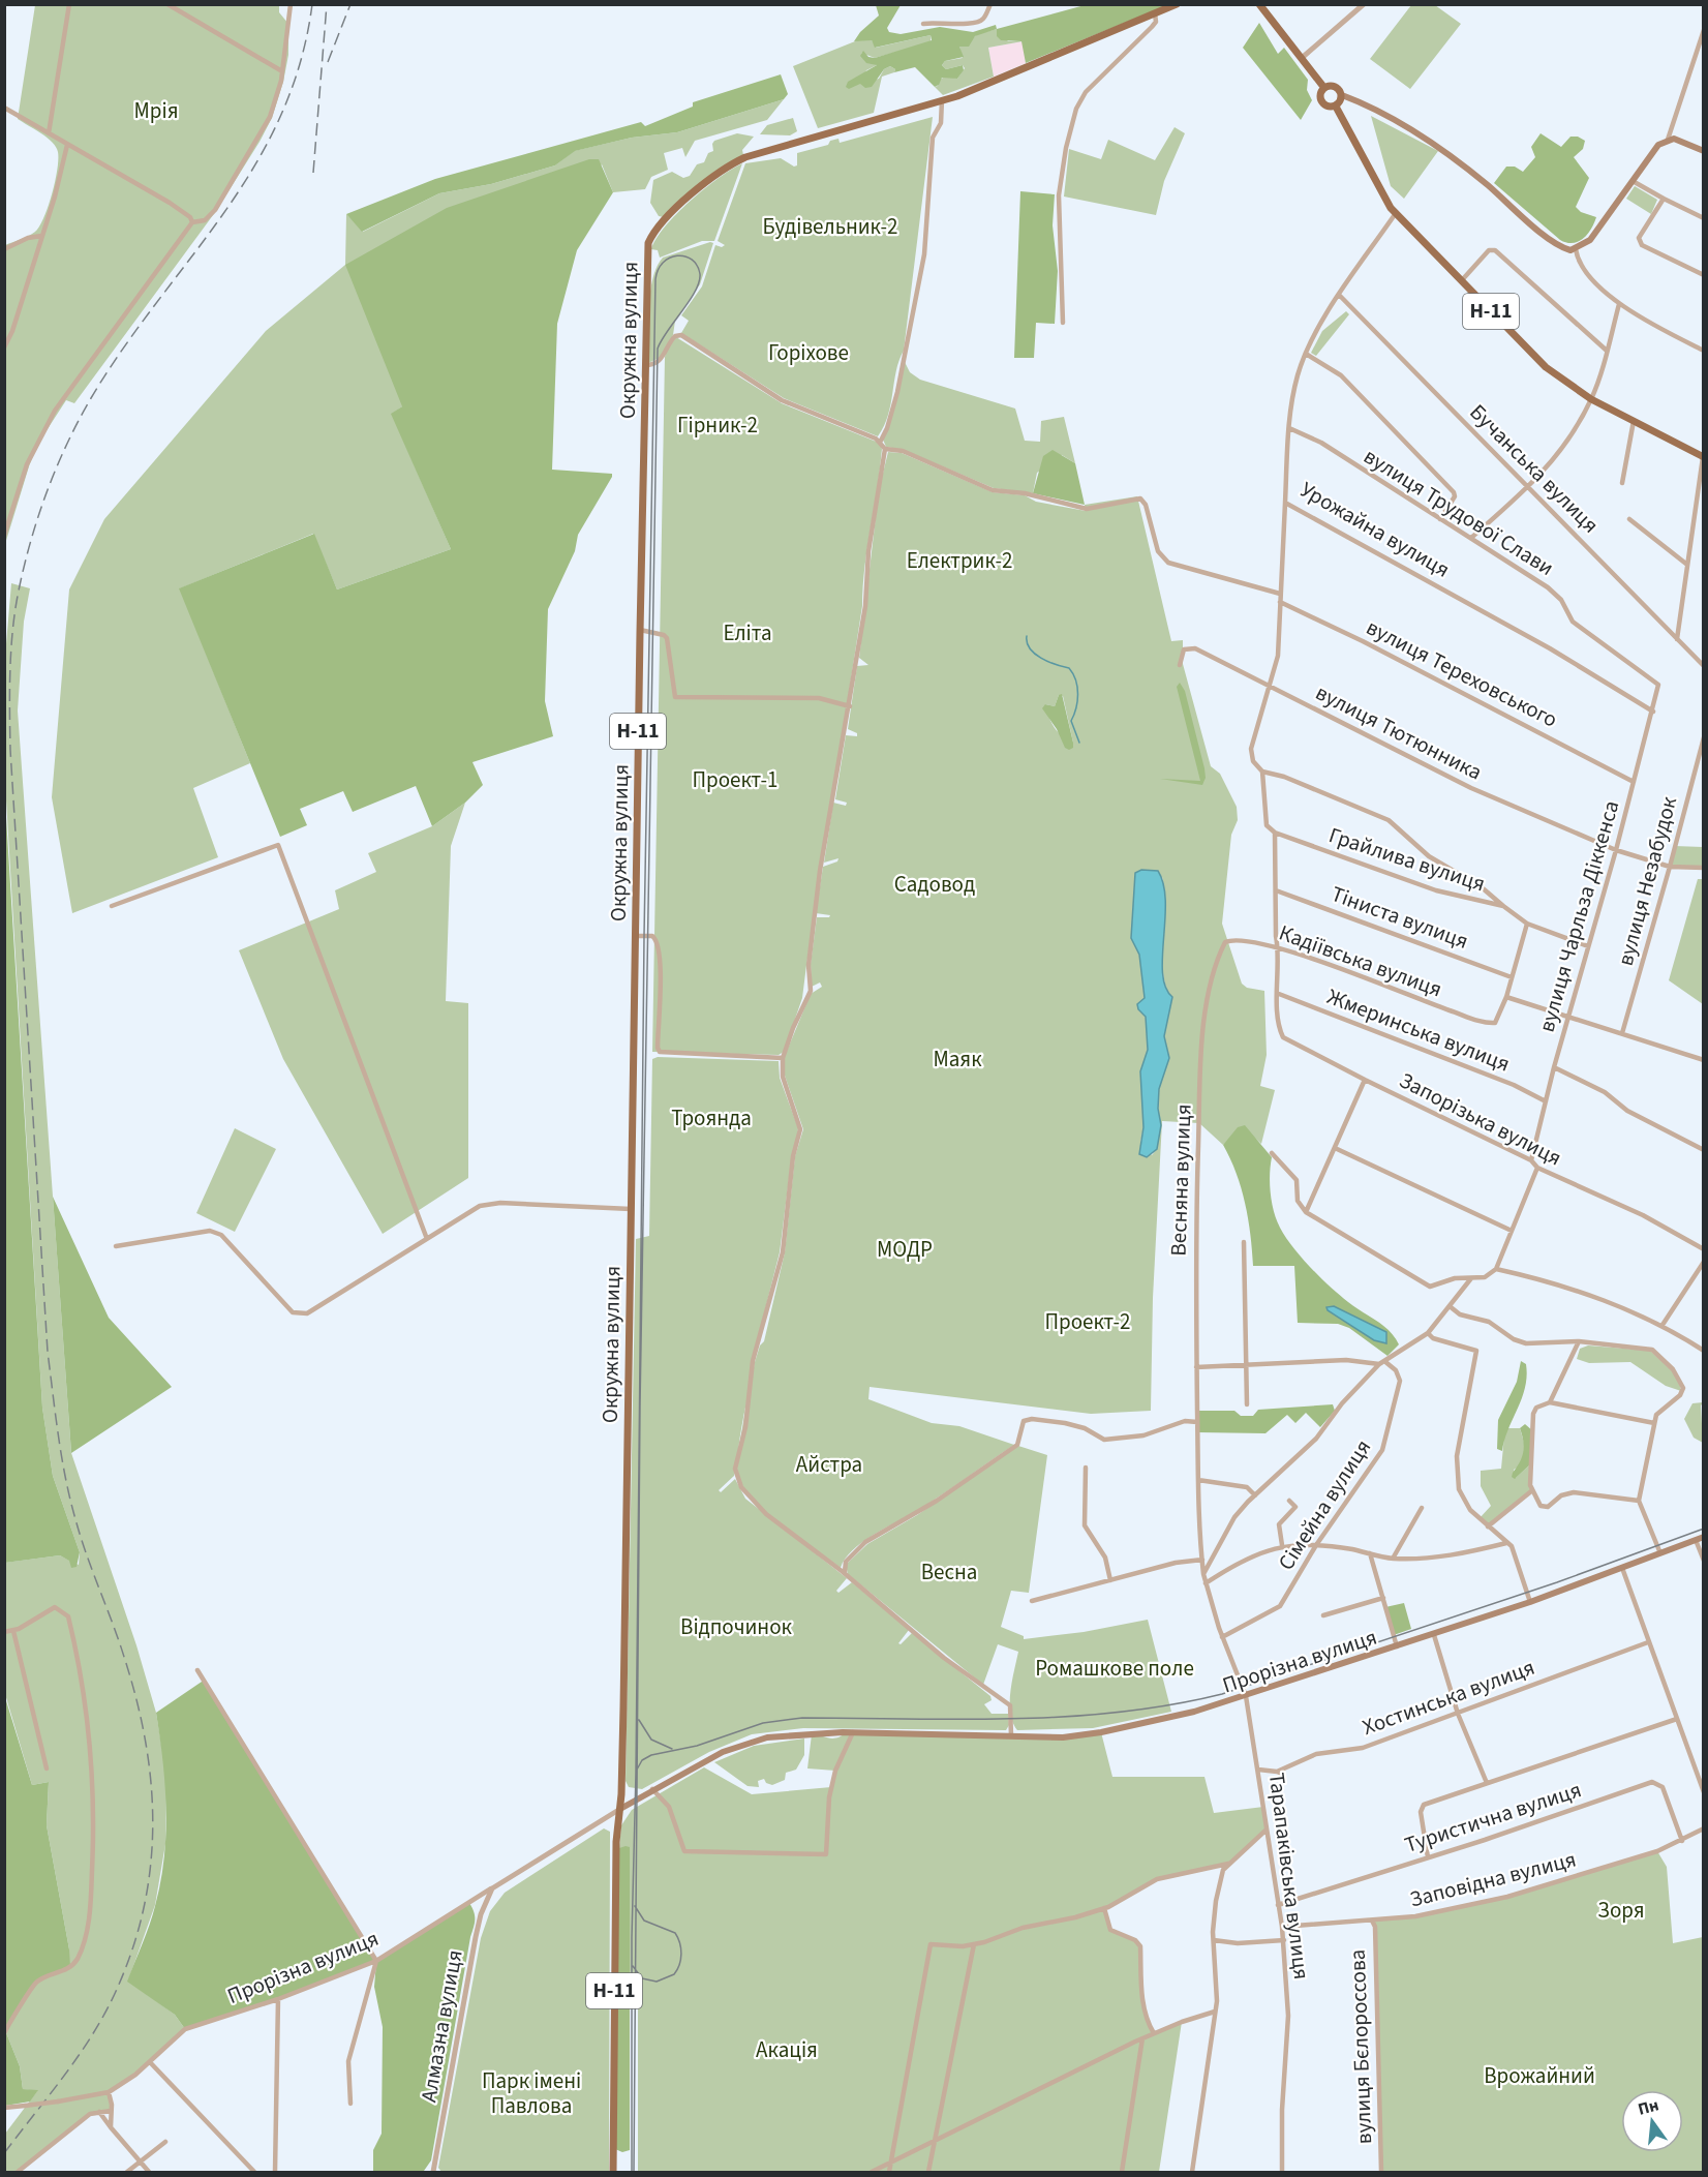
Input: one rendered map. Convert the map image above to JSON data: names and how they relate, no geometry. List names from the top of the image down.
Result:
{
  "streets": {
    "main road": ["Н-11", "Окружна вулиця", "Прорізна вулиця"],
    "street": [
      "Бучанська вулиця",
      "вулиця Трудової Слави",
      "Урожайна вулиця",
      "вулиця Тереховського",
      "вулиця Тютюнника",
      "Грайлива вулиця",
      "вулиця Незабудок",
      "вулиця Чарльза Діккенса",
      "Тіниста вулиця",
      "Кадіївська вулиця",
      "Жмеринська вулиця",
      "Запорізька вулиця",
      "Весняна вулиця",
      "Сімейна вулиця",
      "Хостинська вулиця",
      "Туристична вулиця",
      "Тарапаківська вулиця",
      "Заповідна вулиця",
      "Алмазна вулиця",
      "вулиця Бєлороссова"
    ]
  },
  "crossings": [
    ["Н-11", "Окружна вулиця"],
    ["Н-11", "Урожайна вулиця"],
    ["Н-11", "Прорізна вулиця"],
    ["Окружна вулиця", "Прорізна вулиця"],
    ["Бучанська вулиця", "Урожайна вулиця"],
    ["вулиця Трудової Слави", "Урожайна вулиця"],
    ["вулиця Трудової Слави", "вулиця Чарльза Діккенса"],
    ["Урожайна вулиця", "вулиця Чарльза Діккенса"],
    ["вулиця Тереховського", "вулиця Чарльза Діккенса"],
    ["вулиця Тютюнника", "вулиця Незабудок"],
    ["вулиця Тютюнника", "вулиця Чарльза Діккенса"],
    ["Грайлива вулиця", "вулиця Чарльза Діккенса"],
    ["вулиця Чарльза Діккенса", "Жмеринська вулиця"],
    ["вулиця Чарльза Діккенса", "Запорізька вулиця"],
    ["Кадіївська вулиця", "Весняна вулиця"],
    ["Жмеринська вулиця", "Запорізька вулиця"],
    ["Весняна вулиця", "Тарапаківська вулиця"],
    ["Сімейна вулиця", "Тарапаківська вулиця"],
    ["Прорізна вулиця", "Тарапаківська вулиця"],
    ["Прорізна вулиця", "Алмазна вулиця"],
    ["Туристична вулиця", "Тарапаківська вулиця"],
    ["Туристична вулиця", "Заповідна вулиця"],
    ["Тарапаківська вулиця", "Заповідна вулиця"],
    ["Заповідна вулиця", "вулиця Бєлороссова"]
  ],
  "parks": [
    "Мрія",
    "Будівельник-2",
    "Горіхове",
    "Гірник-2",
    "Електрик-2",
    "Еліта",
    "Проект-1",
    "Садовод",
    "Маяк",
    "Троянда",
    "МОДР",
    "Проект-2",
    "Айстра",
    "Весна",
    "Відпочинок",
    "Ромашкове поле",
    "Зоря",
    "Акація",
    "Врожайний",
    "Парк імені Павлова"
  ],
  "north": "top"
}
